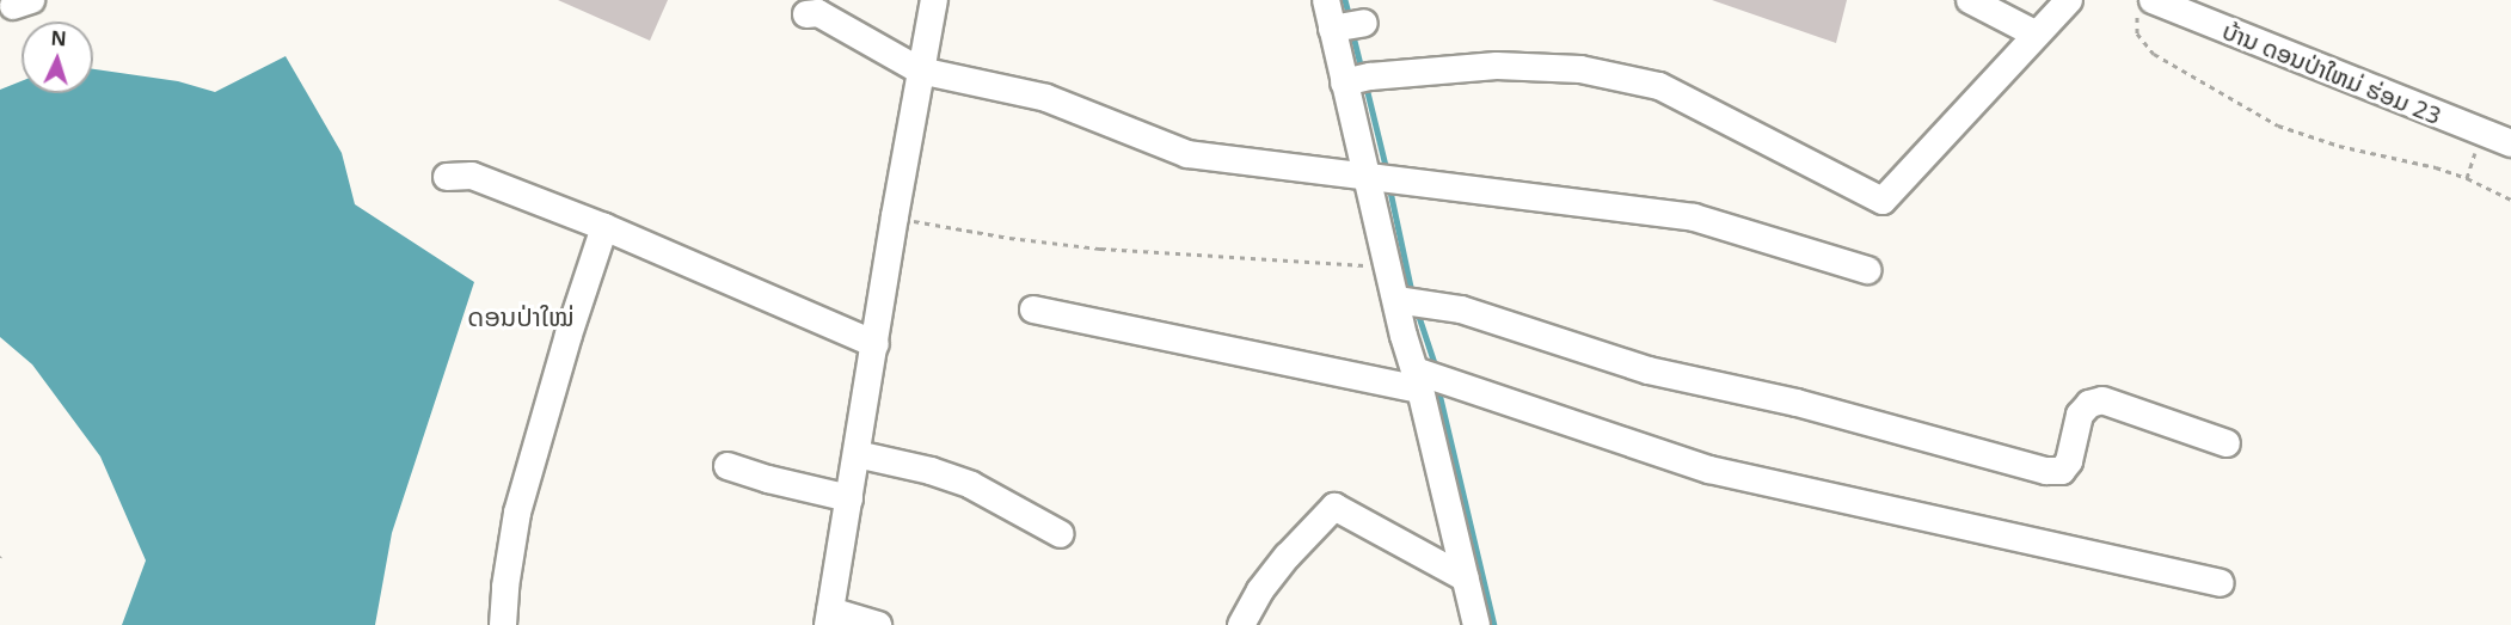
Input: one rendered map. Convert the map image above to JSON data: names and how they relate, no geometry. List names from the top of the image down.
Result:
{
  "streets": {
    "street": ["ບ້ານ ດອນປ່າໃຫມ່ ຮ່ອມ 23"]
  },
  "districts": ["ດອນປ່າໃໝ່"],
  "north": "top"
}
